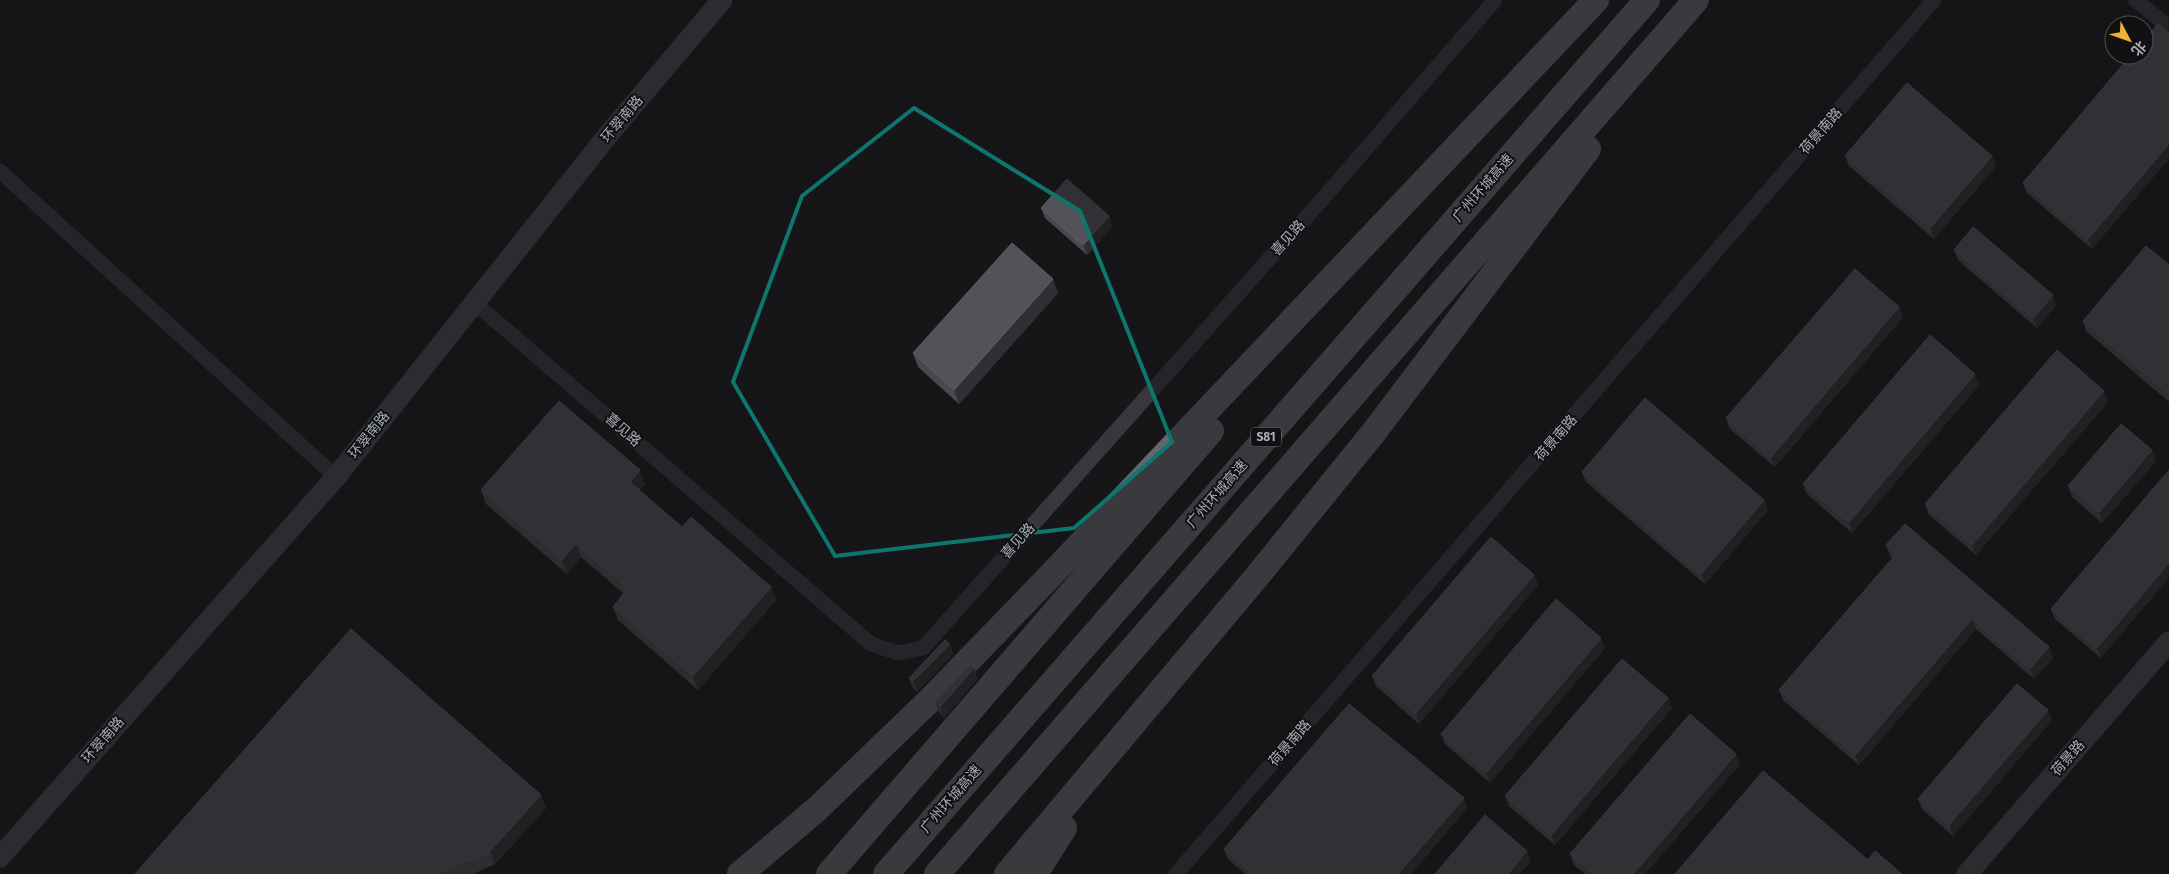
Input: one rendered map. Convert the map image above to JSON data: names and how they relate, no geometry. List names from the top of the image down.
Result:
{
  "streets": {
    "highway": ["广州环城高速", "S81"],
    "street": [
      "环翠南路",
      "荷景南路",
      "喜见路",
      "荷景路"
    ]
  },
  "crossings": [
    ["环翠南路", "喜见路"]
  ],
  "north": "bottom right"
}
